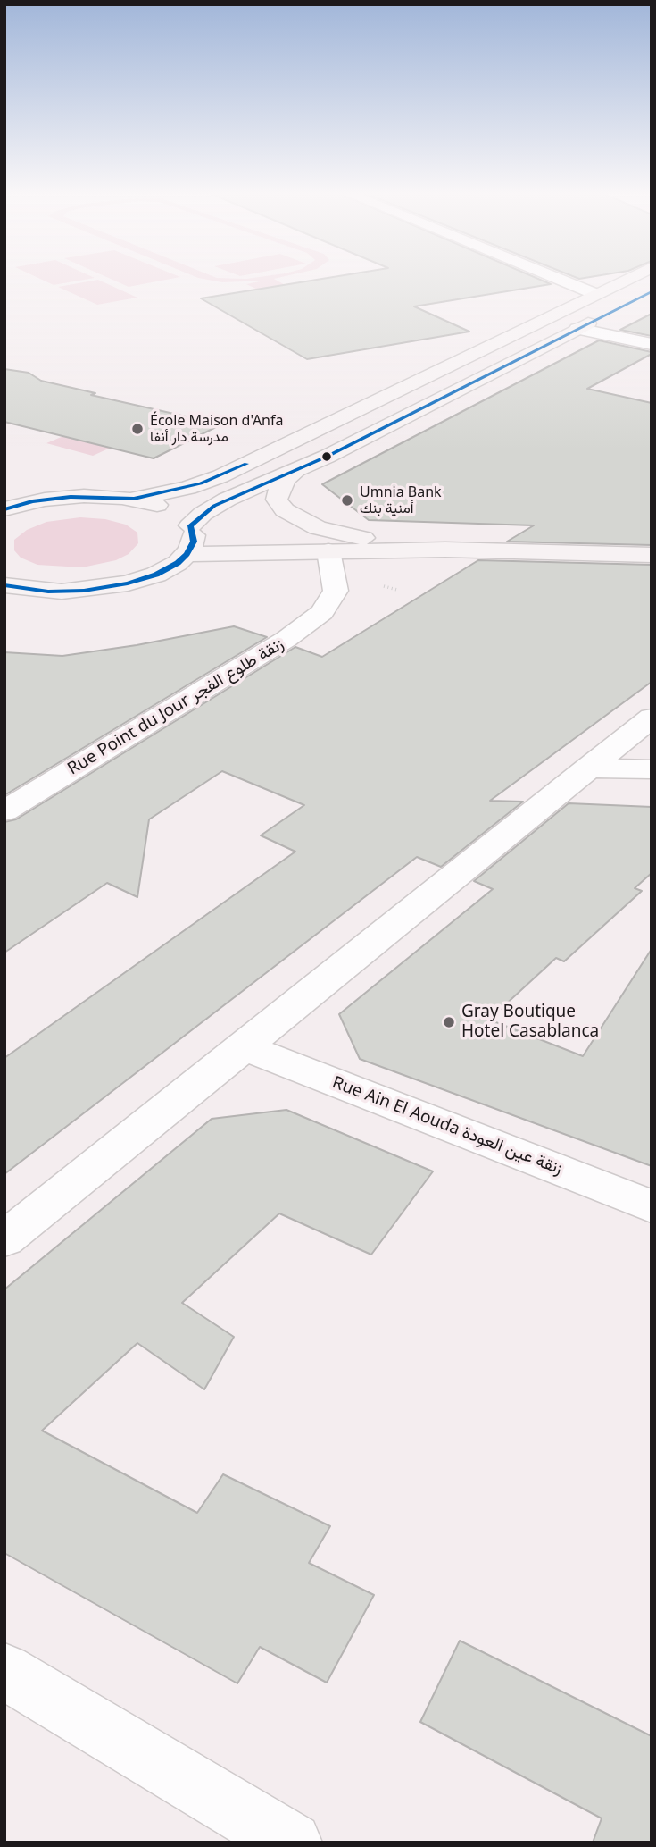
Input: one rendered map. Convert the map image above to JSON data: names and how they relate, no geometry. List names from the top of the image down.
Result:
{
  "streets": {
    "street": ["Rue Point du Jour زنقة طلوع الفجر", "Rue Ain El Aouda زنقة عين العودة"]
  },
  "places": ["École Maison d'Anfa مدرسة دار أنفا", "Umnia Bank أمنية بنك", "Gray Boutique Hotel Casablanca"]
}
